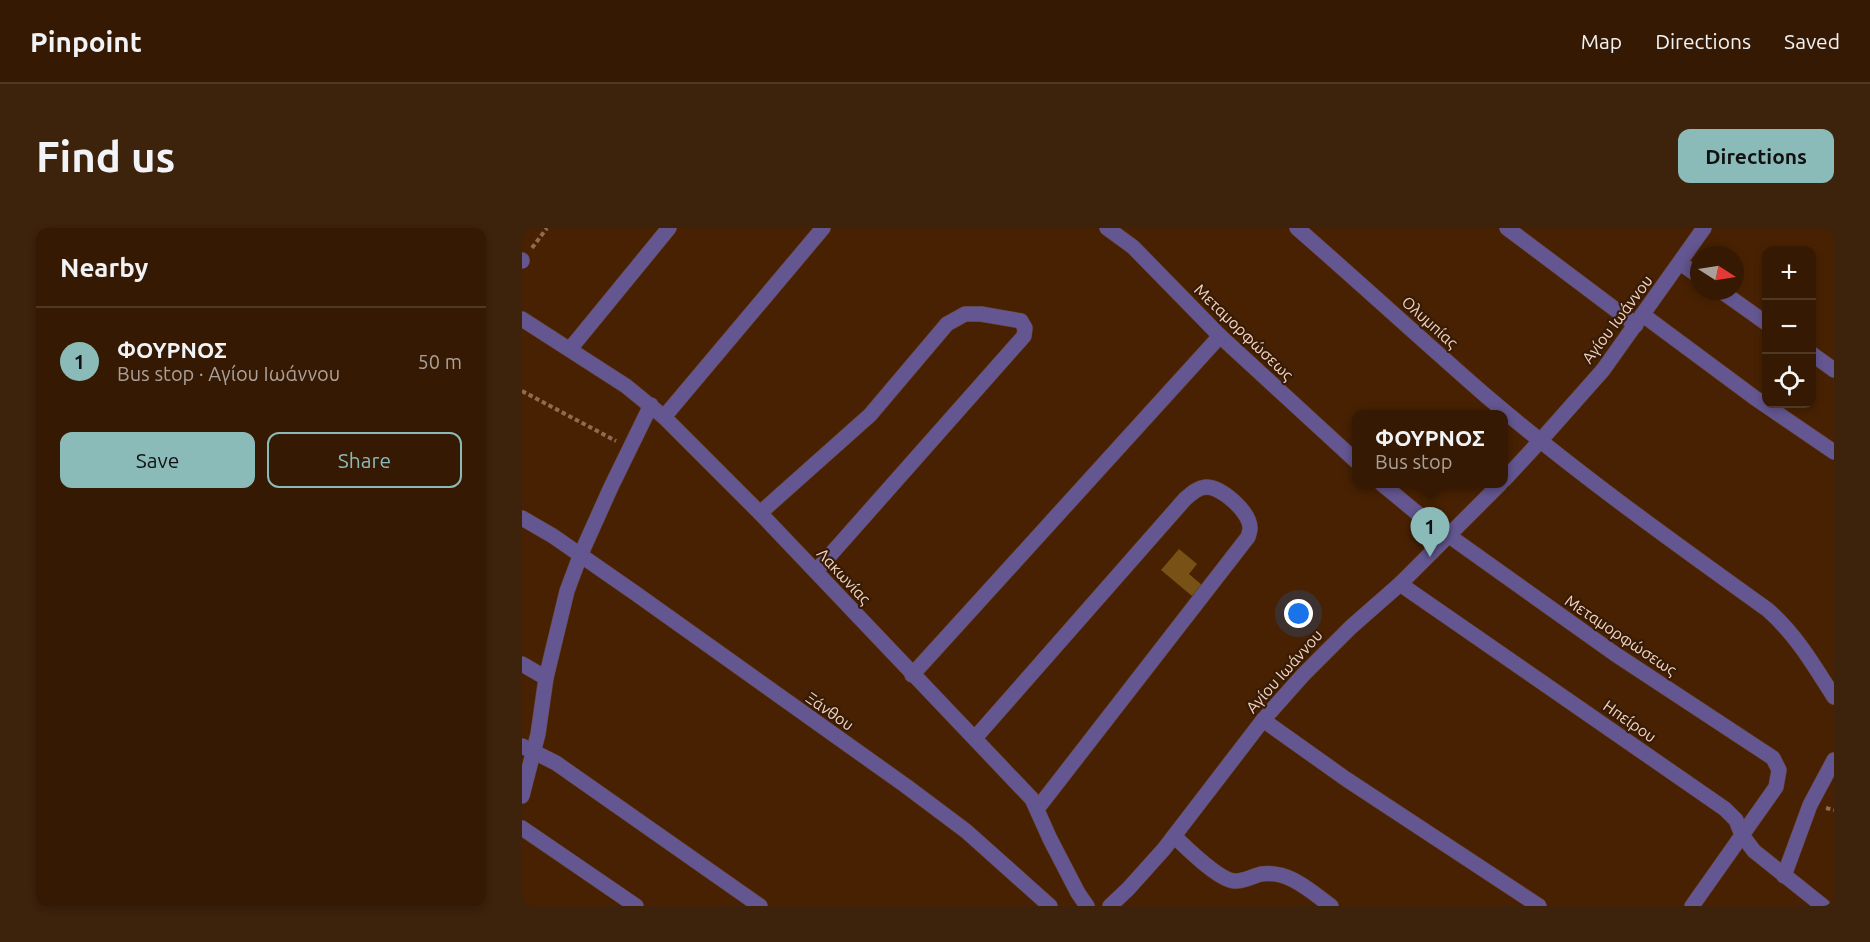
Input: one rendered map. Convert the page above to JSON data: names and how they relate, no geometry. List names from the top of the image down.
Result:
{
  "streets": {
    "street": [
      "Αγίου Ιωάννου",
      "Ολυμπίας",
      "Μεταμορφώσεως",
      "Λακωνίας",
      "Ξάνθου",
      "Ηπείρου"
    ]
  },
  "crossings": [
    ["Αγίου Ιωάννου", "Ολυμπίας"],
    ["Αγίου Ιωάννου", "Μεταμορφώσεως"],
    ["Αγίου Ιωάννου", "Ηπείρου"],
    ["Μεταμορφώσεως", "Ηπείρου"]
  ],
  "north": "right",
  "page": {
    "header": "Pinpoint",
    "nav": ["Map", "Directions", "Saved"],
    "buttons": [
      "Directions",
      ["Save", "Share"]
    ],
    "title": "Find us",
    "heading": "Nearby",
    "map_buttons": ["+", "−"],
    "list": [
      {
        "mark": "1",
        "name": "ΦΟΥΡΝΟΣ",
        "note": "Bus stop · Αγίου Ιωάννου",
        "value": "50 m"
      }
    ],
    "popup": ["ΦΟΥΡΝΟΣ", "Bus stop"],
    "pins": "1"
  }
}
